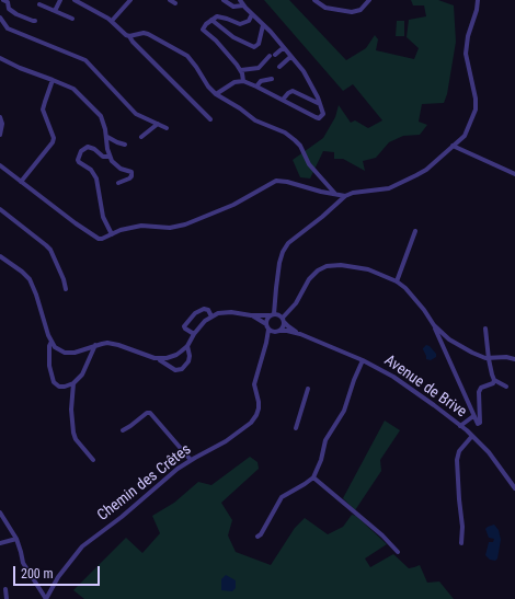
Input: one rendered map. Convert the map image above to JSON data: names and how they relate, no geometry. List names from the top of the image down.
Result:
{
  "streets": {
    "street": ["Avenue de Brive", "Chemin des Crêtes"]
  },
  "scale_bar": "200 m"
}
